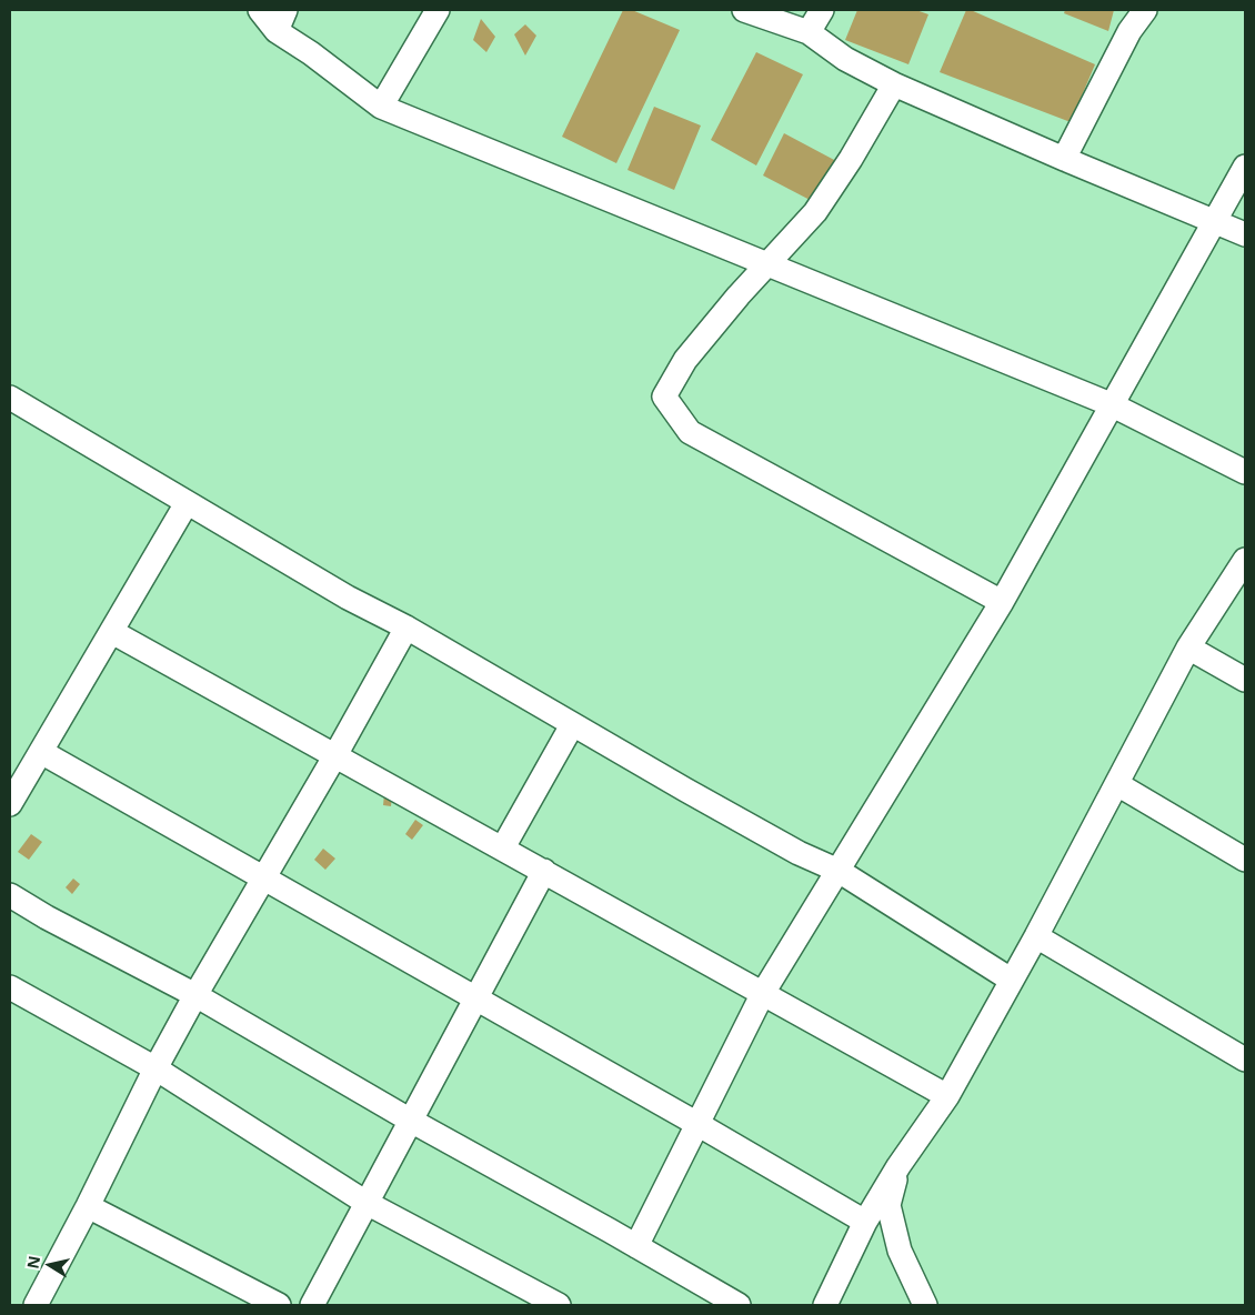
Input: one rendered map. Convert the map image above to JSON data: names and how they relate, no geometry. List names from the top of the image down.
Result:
{
  "north": "left"
}
